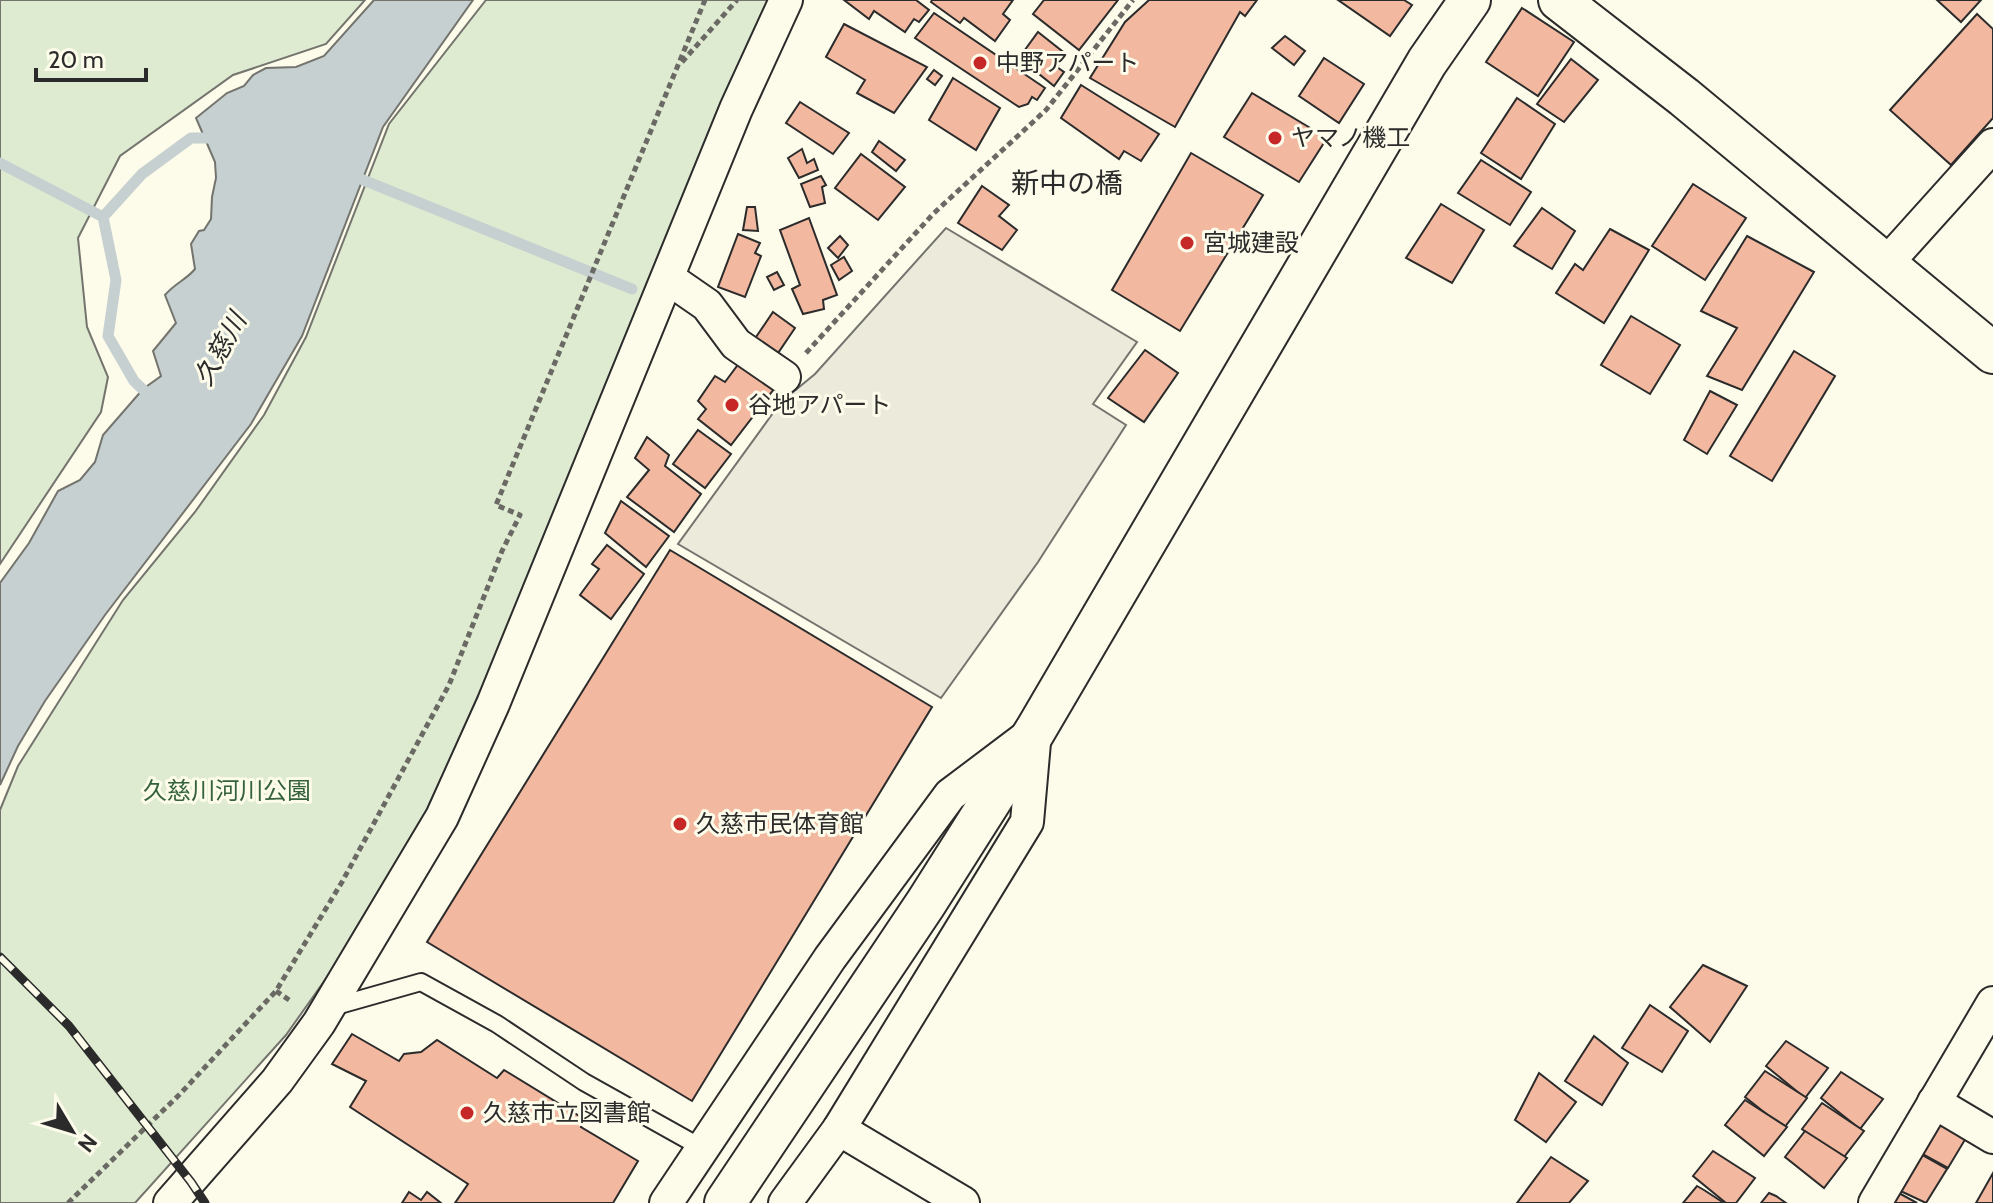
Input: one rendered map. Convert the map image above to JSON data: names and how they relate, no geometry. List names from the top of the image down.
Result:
{
  "districts": ["新中の橋"],
  "water": ["久慈川"],
  "parks": ["久慈川河川公園"],
  "places": [
    "中野アパート",
    "ヤマノ機工",
    "宮城建設",
    "谷地アパート",
    "久慈市民体育館",
    "久慈市立図書館"
  ],
  "scale_bar": "20 m",
  "north": "bottom right"
}
